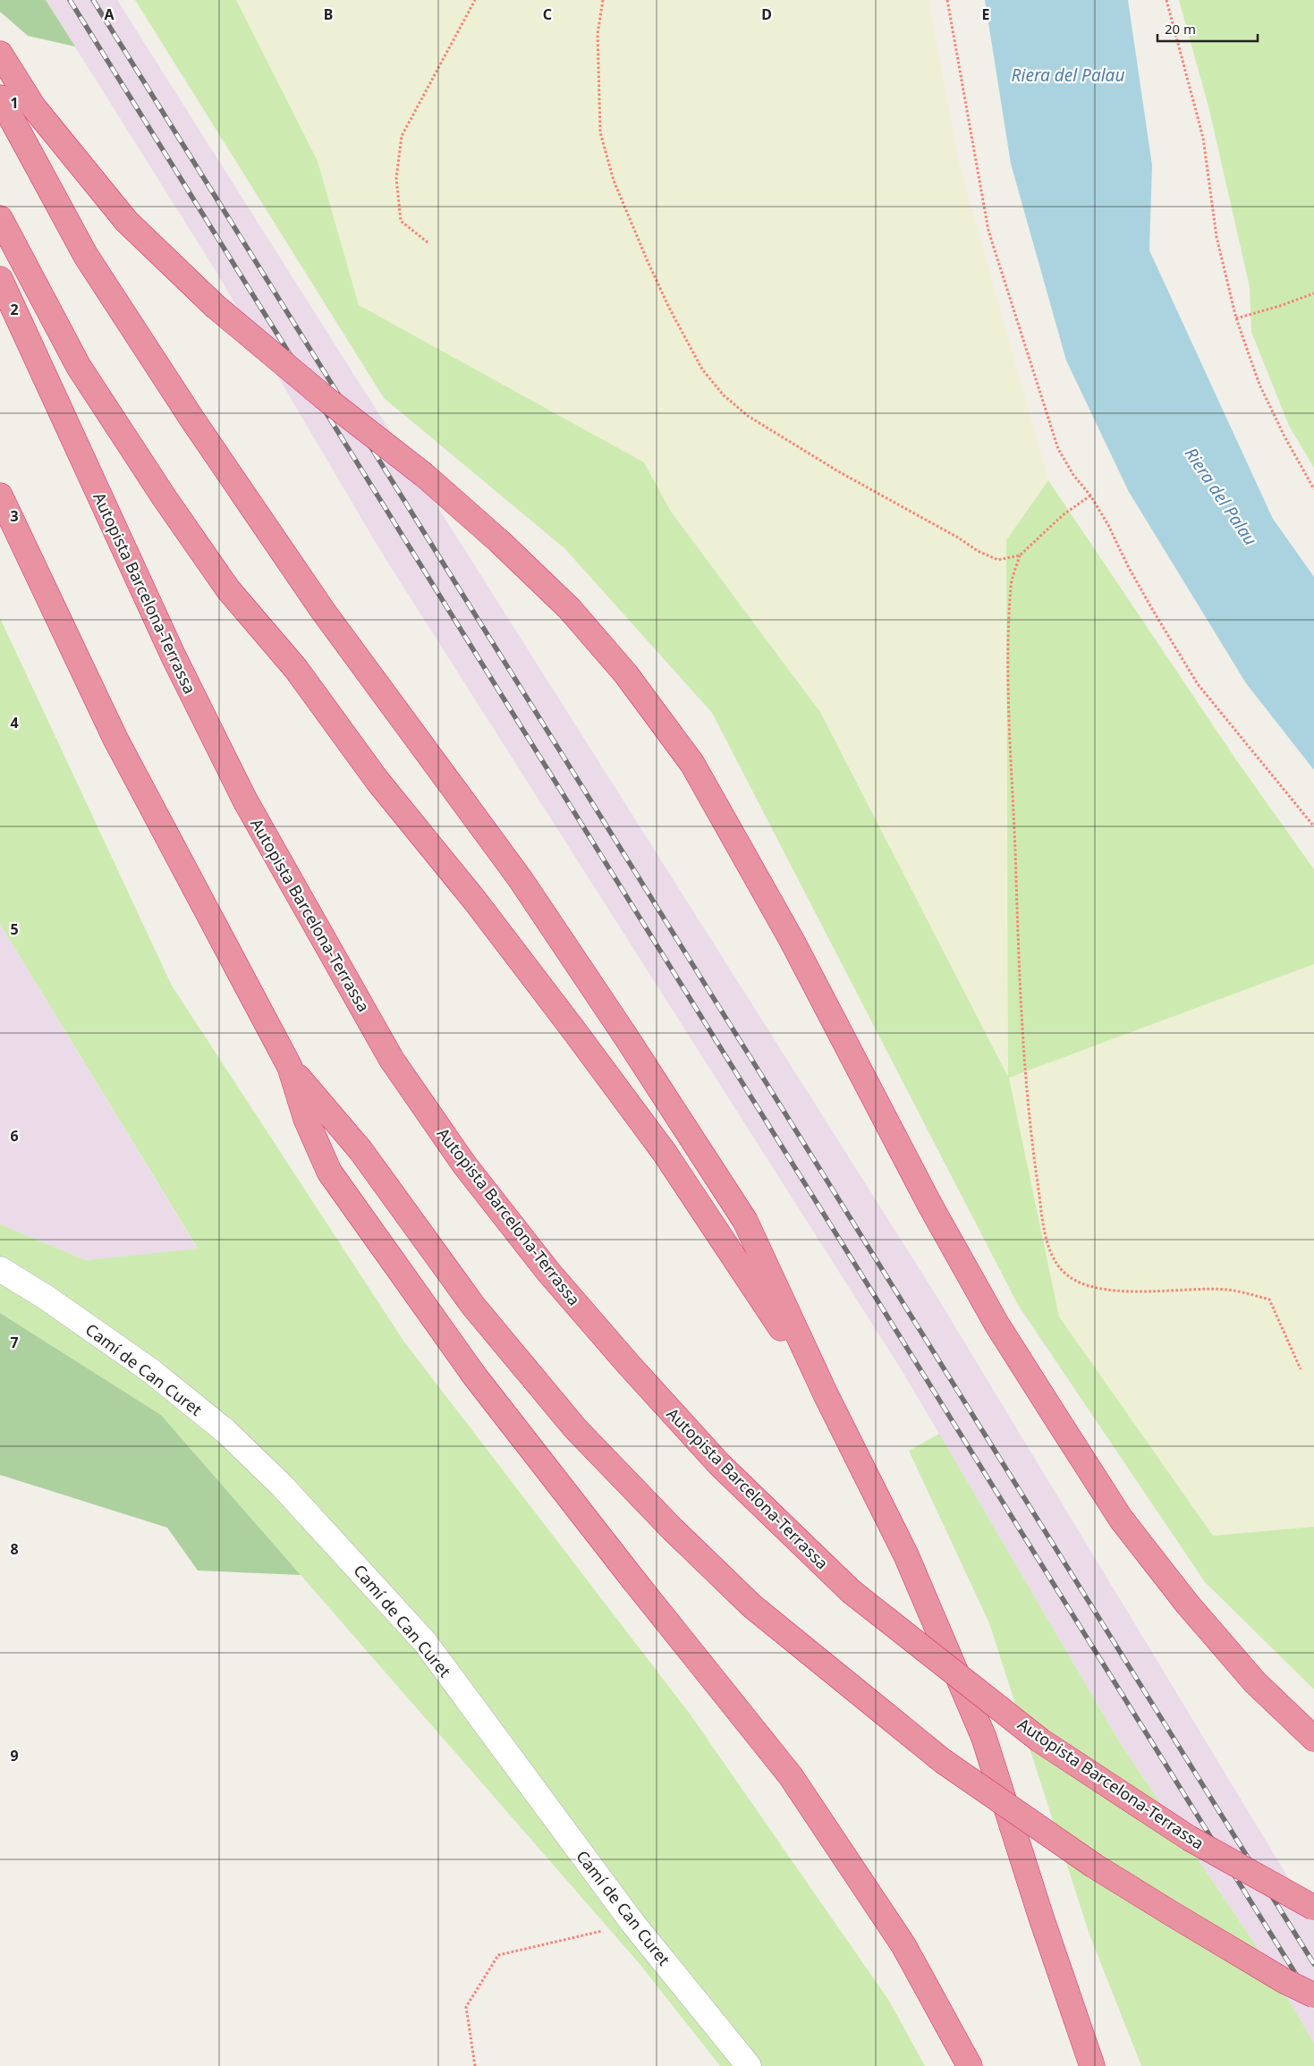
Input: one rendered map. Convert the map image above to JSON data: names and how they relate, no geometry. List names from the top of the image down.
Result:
{
  "streets": {
    "highway": ["Autopista Barcelona-Terrassa"],
    "street": ["Camí de Can Curet"]
  },
  "water": ["Riera del Palau"],
  "scale_bar": "20 m",
  "grid": {
    "columns": [
      "A",
      "B",
      "C",
      "D",
      "E"
    ],
    "rows": [
      "1",
      "2",
      "3",
      "4",
      "5",
      "6",
      "7",
      "8",
      "9"
    ]
  }
}
